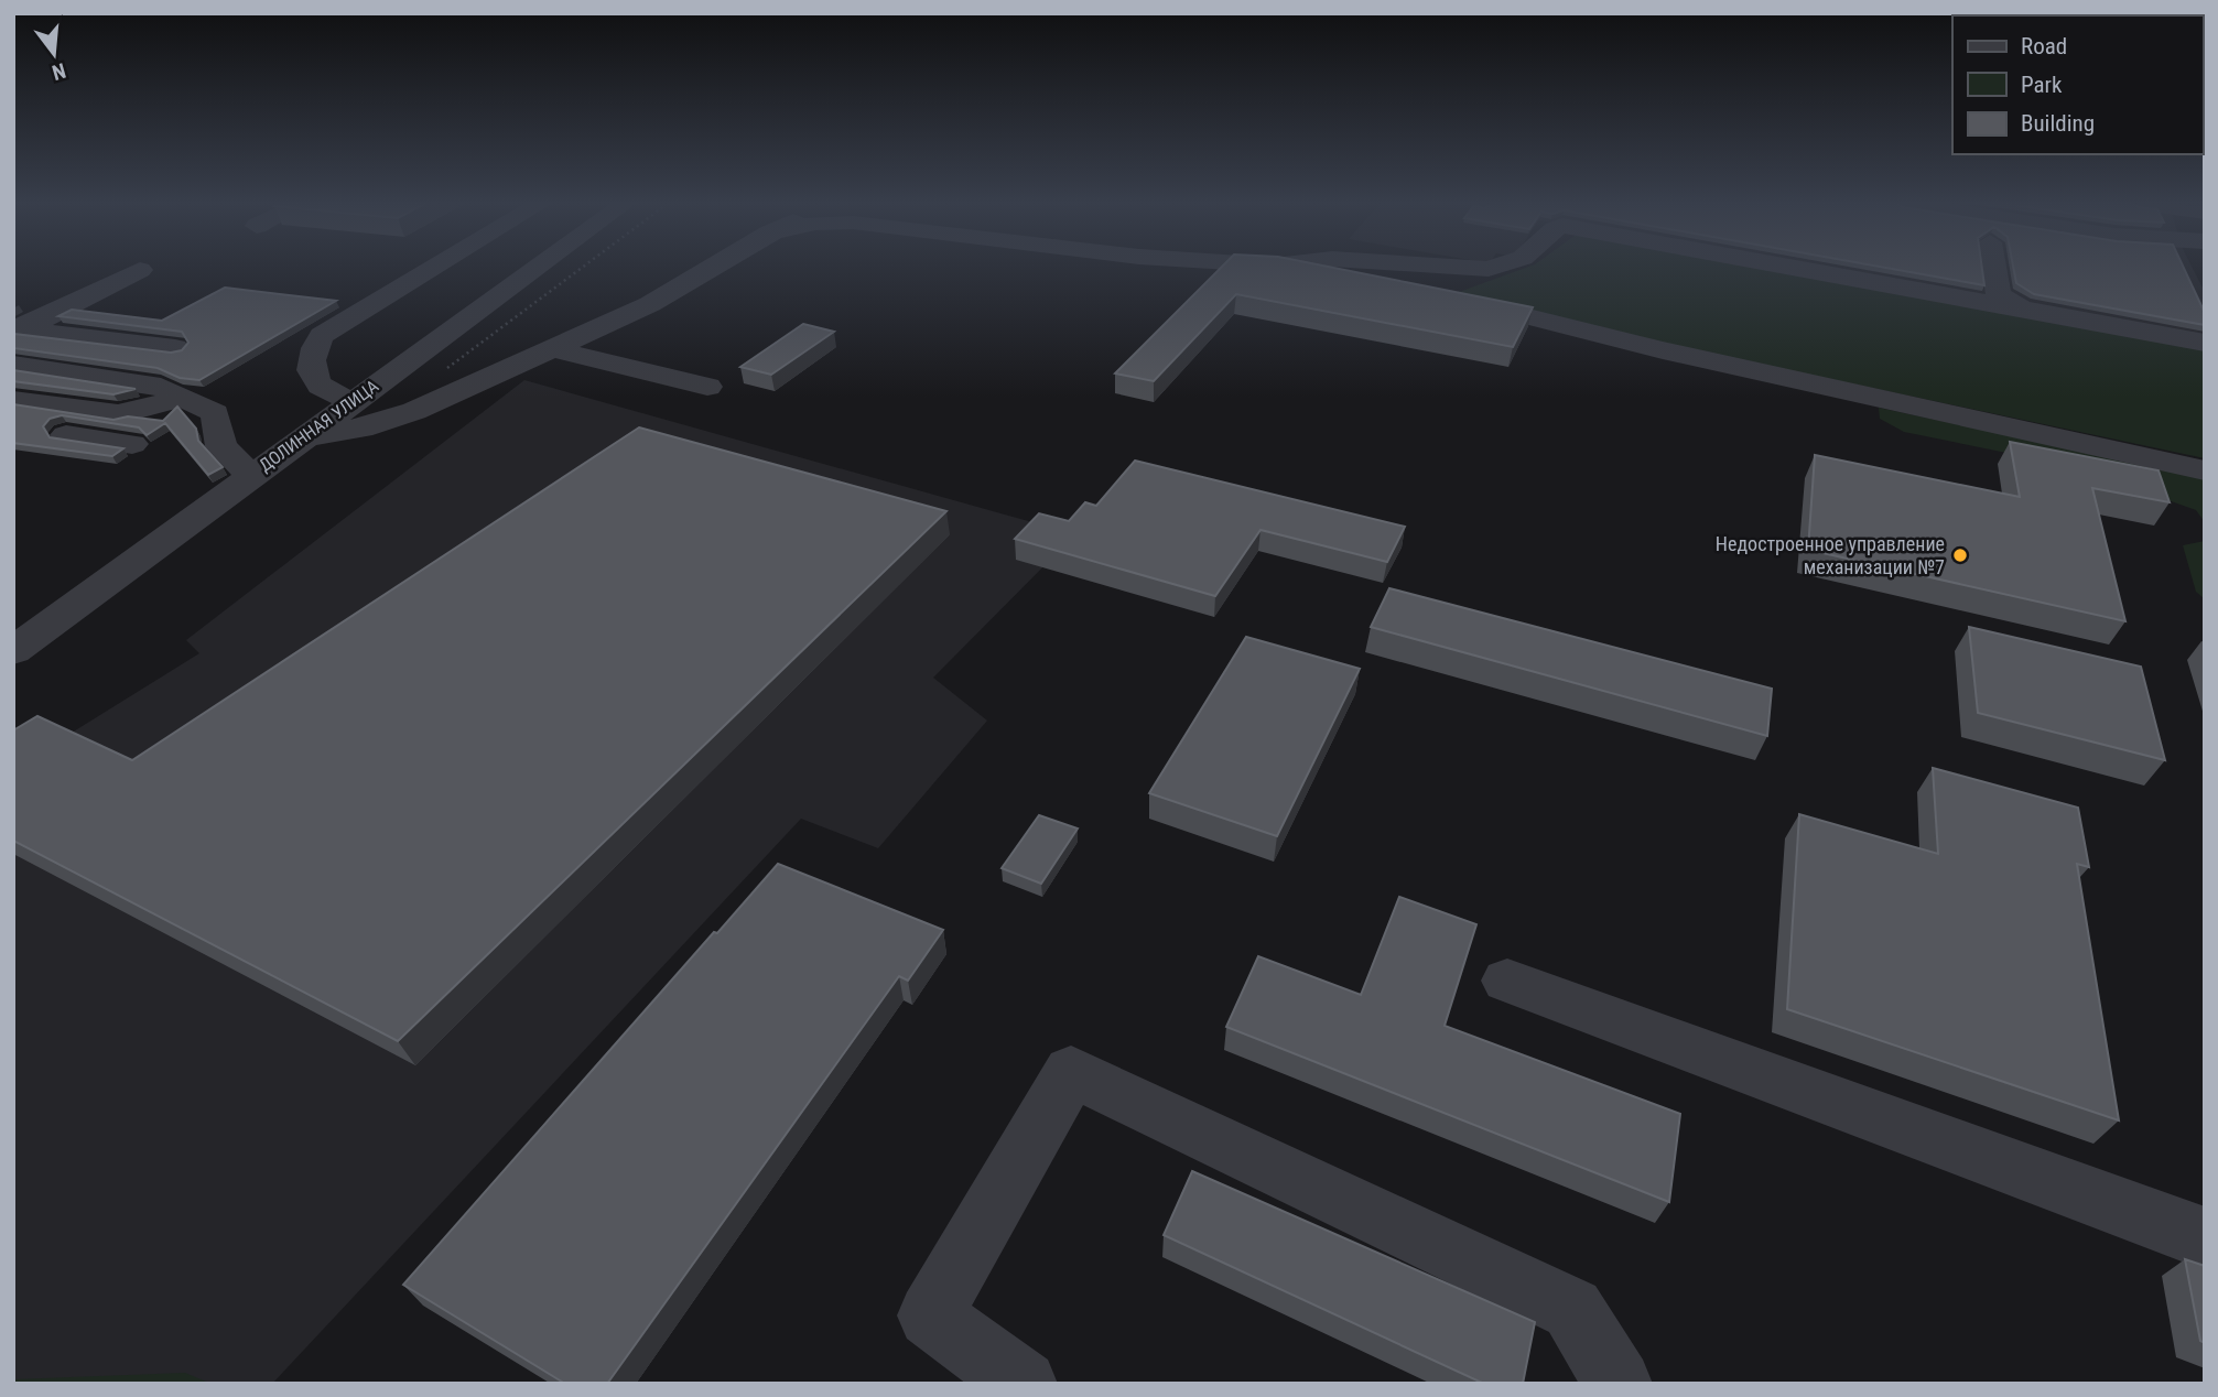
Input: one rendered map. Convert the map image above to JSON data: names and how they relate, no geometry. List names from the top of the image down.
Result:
{
  "streets": {
    "street": ["ДОЛИННАЯ УЛИЦА"]
  },
  "places": ["Недостроенное управление механизации №7"],
  "legend": ["Road", "Park", "Building"],
  "north": "bottom"
}
